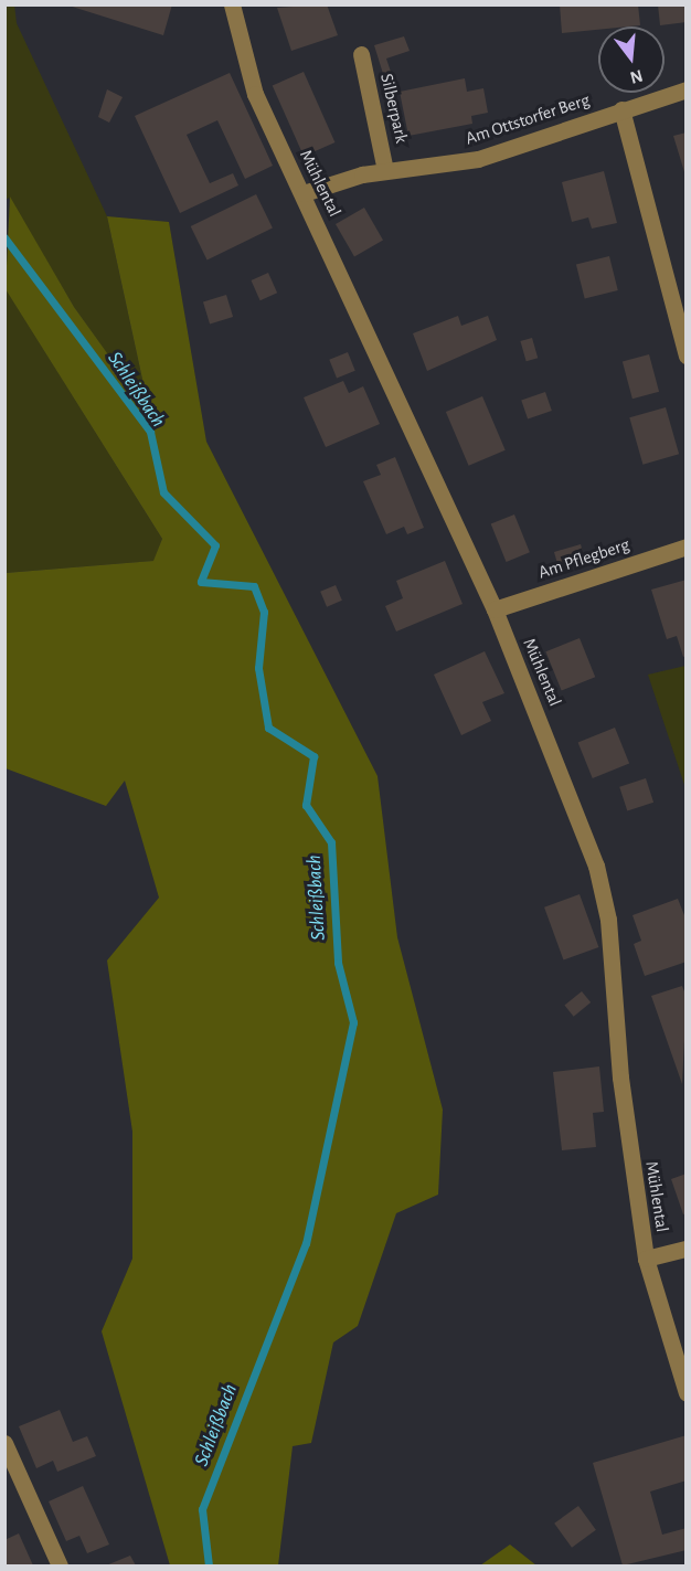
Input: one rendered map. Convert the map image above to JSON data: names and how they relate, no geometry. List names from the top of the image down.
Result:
{
  "streets": {
    "street": [
      "Silberpark",
      "Am Ottstorfer Berg",
      "Mühlental",
      "Am Pflegberg"
    ]
  },
  "crossings": [
    ["Silberpark", "Am Ottstorfer Berg"],
    ["Am Ottstorfer Berg", "Mühlental"],
    ["Mühlental", "Am Pflegberg"]
  ],
  "water": ["Schleißbach"],
  "north": "bottom"
}
